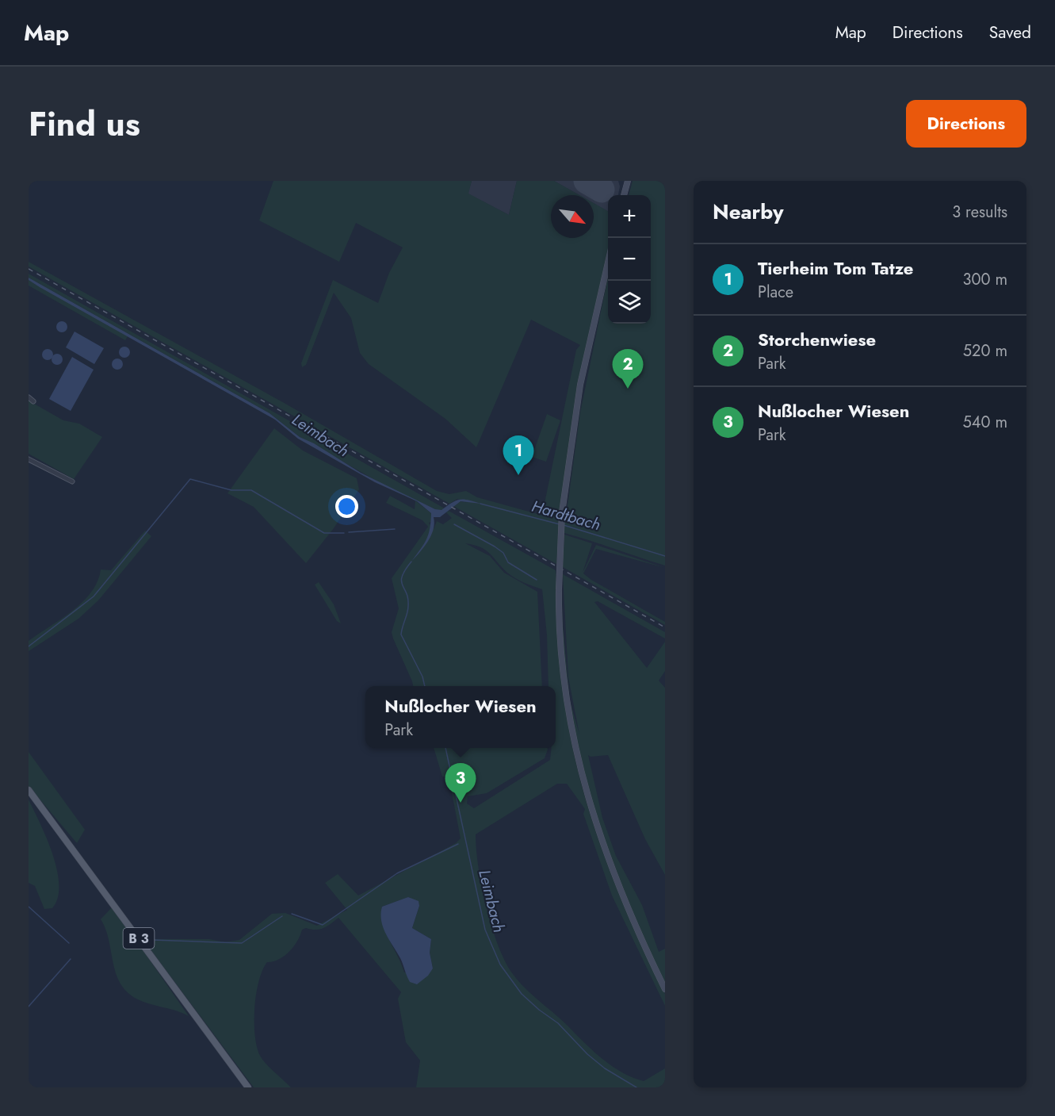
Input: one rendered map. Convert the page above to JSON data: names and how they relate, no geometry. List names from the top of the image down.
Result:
{
  "streets": {
    "main road": ["B 3"]
  },
  "water": ["Leimbach", "Hardtbach"],
  "north": "bottom right",
  "page": {
    "header": "Map",
    "nav": ["Map", "Directions", "Saved"],
    "title": "Find us",
    "buttons": "Directions",
    "heading": ["Nearby", "3 results"],
    "map_buttons": ["+", "−"],
    "list": [
      {
        "mark": "1",
        "name": "Tierheim Tom Tatze",
        "note": "Place",
        "value": "300 m"
      },
      {
        "mark": "2",
        "name": "Storchenwiese",
        "note": "Park",
        "value": "520 m"
      },
      {
        "mark": "3",
        "name": "Nußlocher Wiesen",
        "note": "Park",
        "value": "540 m"
      }
    ],
    "pins": ["2", "1", "3"],
    "popup": ["Nußlocher Wiesen", "Park"]
  }
}
